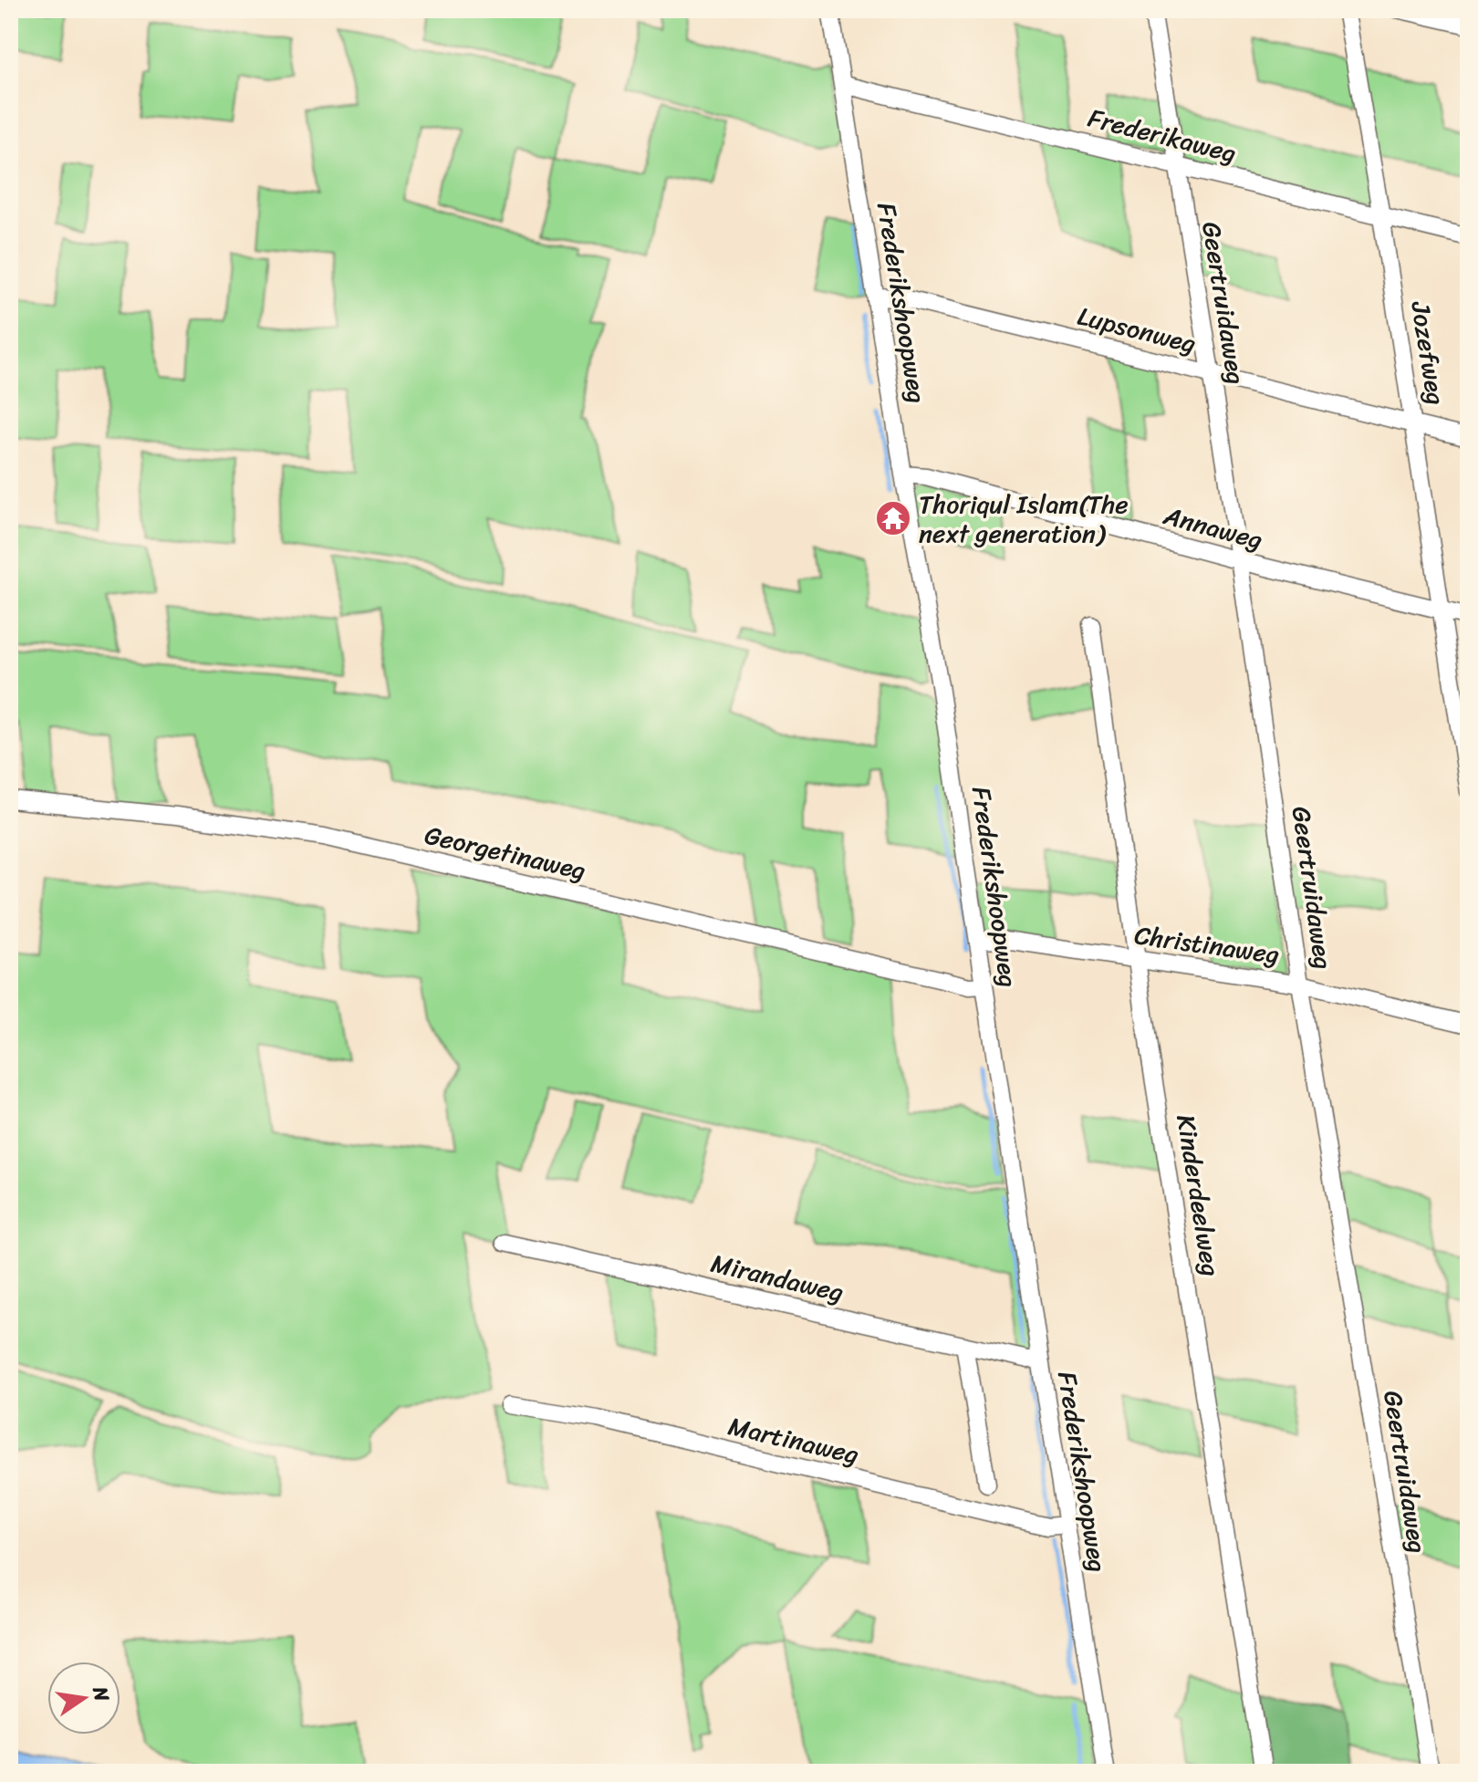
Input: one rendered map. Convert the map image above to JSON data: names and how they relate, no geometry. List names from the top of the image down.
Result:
{
  "streets": {
    "street": [
      "Frederikaweg",
      "Frederikshoopweg",
      "Geertruidaweg",
      "Lupsonweg",
      "Jozefweg",
      "Annaweg",
      "Georgetinaweg",
      "Christinaweg",
      "Kinderdeelweg",
      "Mirandaweg",
      "Martinaweg"
    ]
  },
  "crossings": [
    ["Frederikaweg", "Frederikshoopweg"],
    ["Frederikaweg", "Geertruidaweg"],
    ["Frederikaweg", "Jozefweg"],
    ["Frederikshoopweg", "Lupsonweg"],
    ["Frederikshoopweg", "Annaweg"],
    ["Frederikshoopweg", "Georgetinaweg"],
    ["Frederikshoopweg", "Christinaweg"],
    ["Frederikshoopweg", "Mirandaweg"],
    ["Frederikshoopweg", "Martinaweg"],
    ["Geertruidaweg", "Lupsonweg"],
    ["Geertruidaweg", "Annaweg"],
    ["Geertruidaweg", "Christinaweg"],
    ["Lupsonweg", "Jozefweg"],
    ["Jozefweg", "Annaweg"],
    ["Christinaweg", "Kinderdeelweg"]
  ],
  "places": {
    "temple": ["Thoriqul Islam(The next generation)"]
  },
  "north": "right"
}
